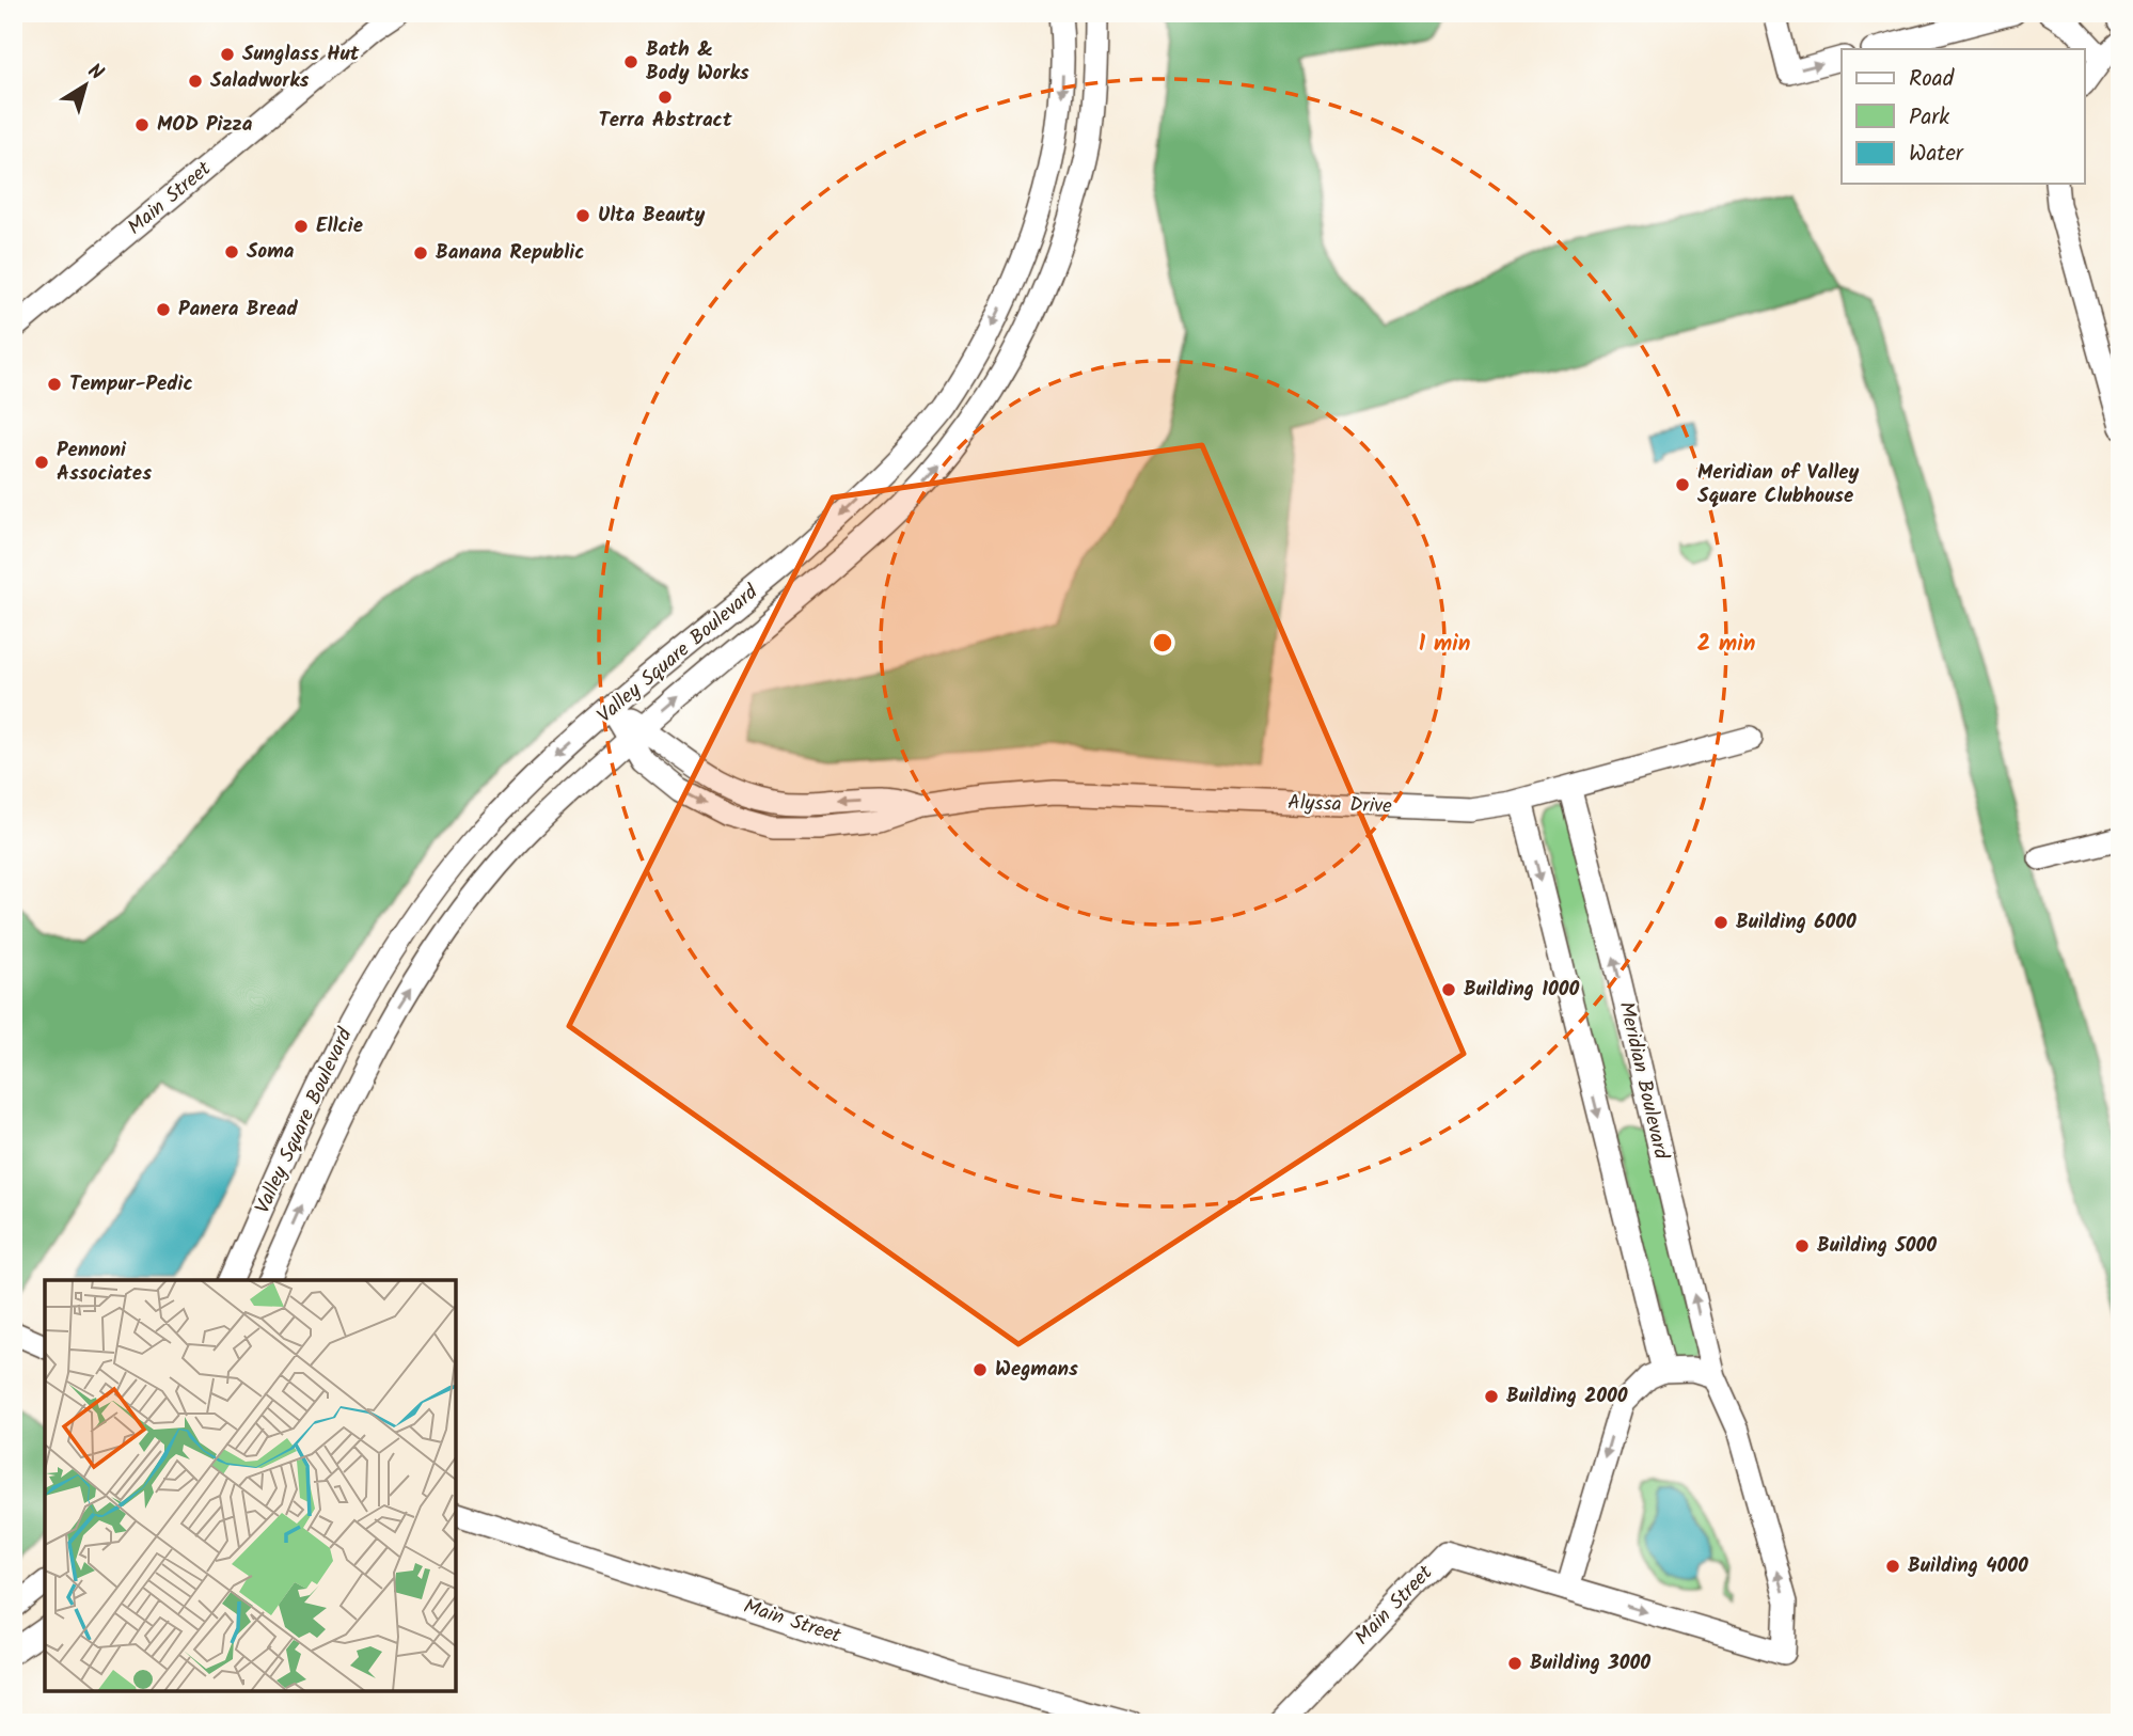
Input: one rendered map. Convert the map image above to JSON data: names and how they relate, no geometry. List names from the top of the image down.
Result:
{
  "streets": {
    "street": [
      "Main Street",
      "Valley Square Boulevard",
      "Alyssa Drive",
      "Meridian Boulevard"
    ]
  },
  "crossings": [
    ["Main Street", "Meridian Boulevard"],
    ["Valley Square Boulevard", "Alyssa Drive"],
    ["Alyssa Drive", "Meridian Boulevard"]
  ],
  "places": [
    "Sunglass Hut",
    "Bath & Body Works",
    "Saladworks",
    "Terra Abstract",
    "MOD Pizza",
    "Ulta Beauty",
    "Ellcie",
    "Soma",
    "Banana Republic",
    "Panera Bread",
    "Tempur-Pedic",
    "Pennoni Associates",
    "Meridian of Valley Square Clubhouse",
    "Building 6000",
    "Building 1000",
    "Building 5000",
    "Wegmans",
    "Building 2000",
    "Building 4000",
    "Building 3000"
  ],
  "legend": ["Road", "Park", "Water"],
  "north": "top right",
  "rings": ["1 min", "2 min"]
}
